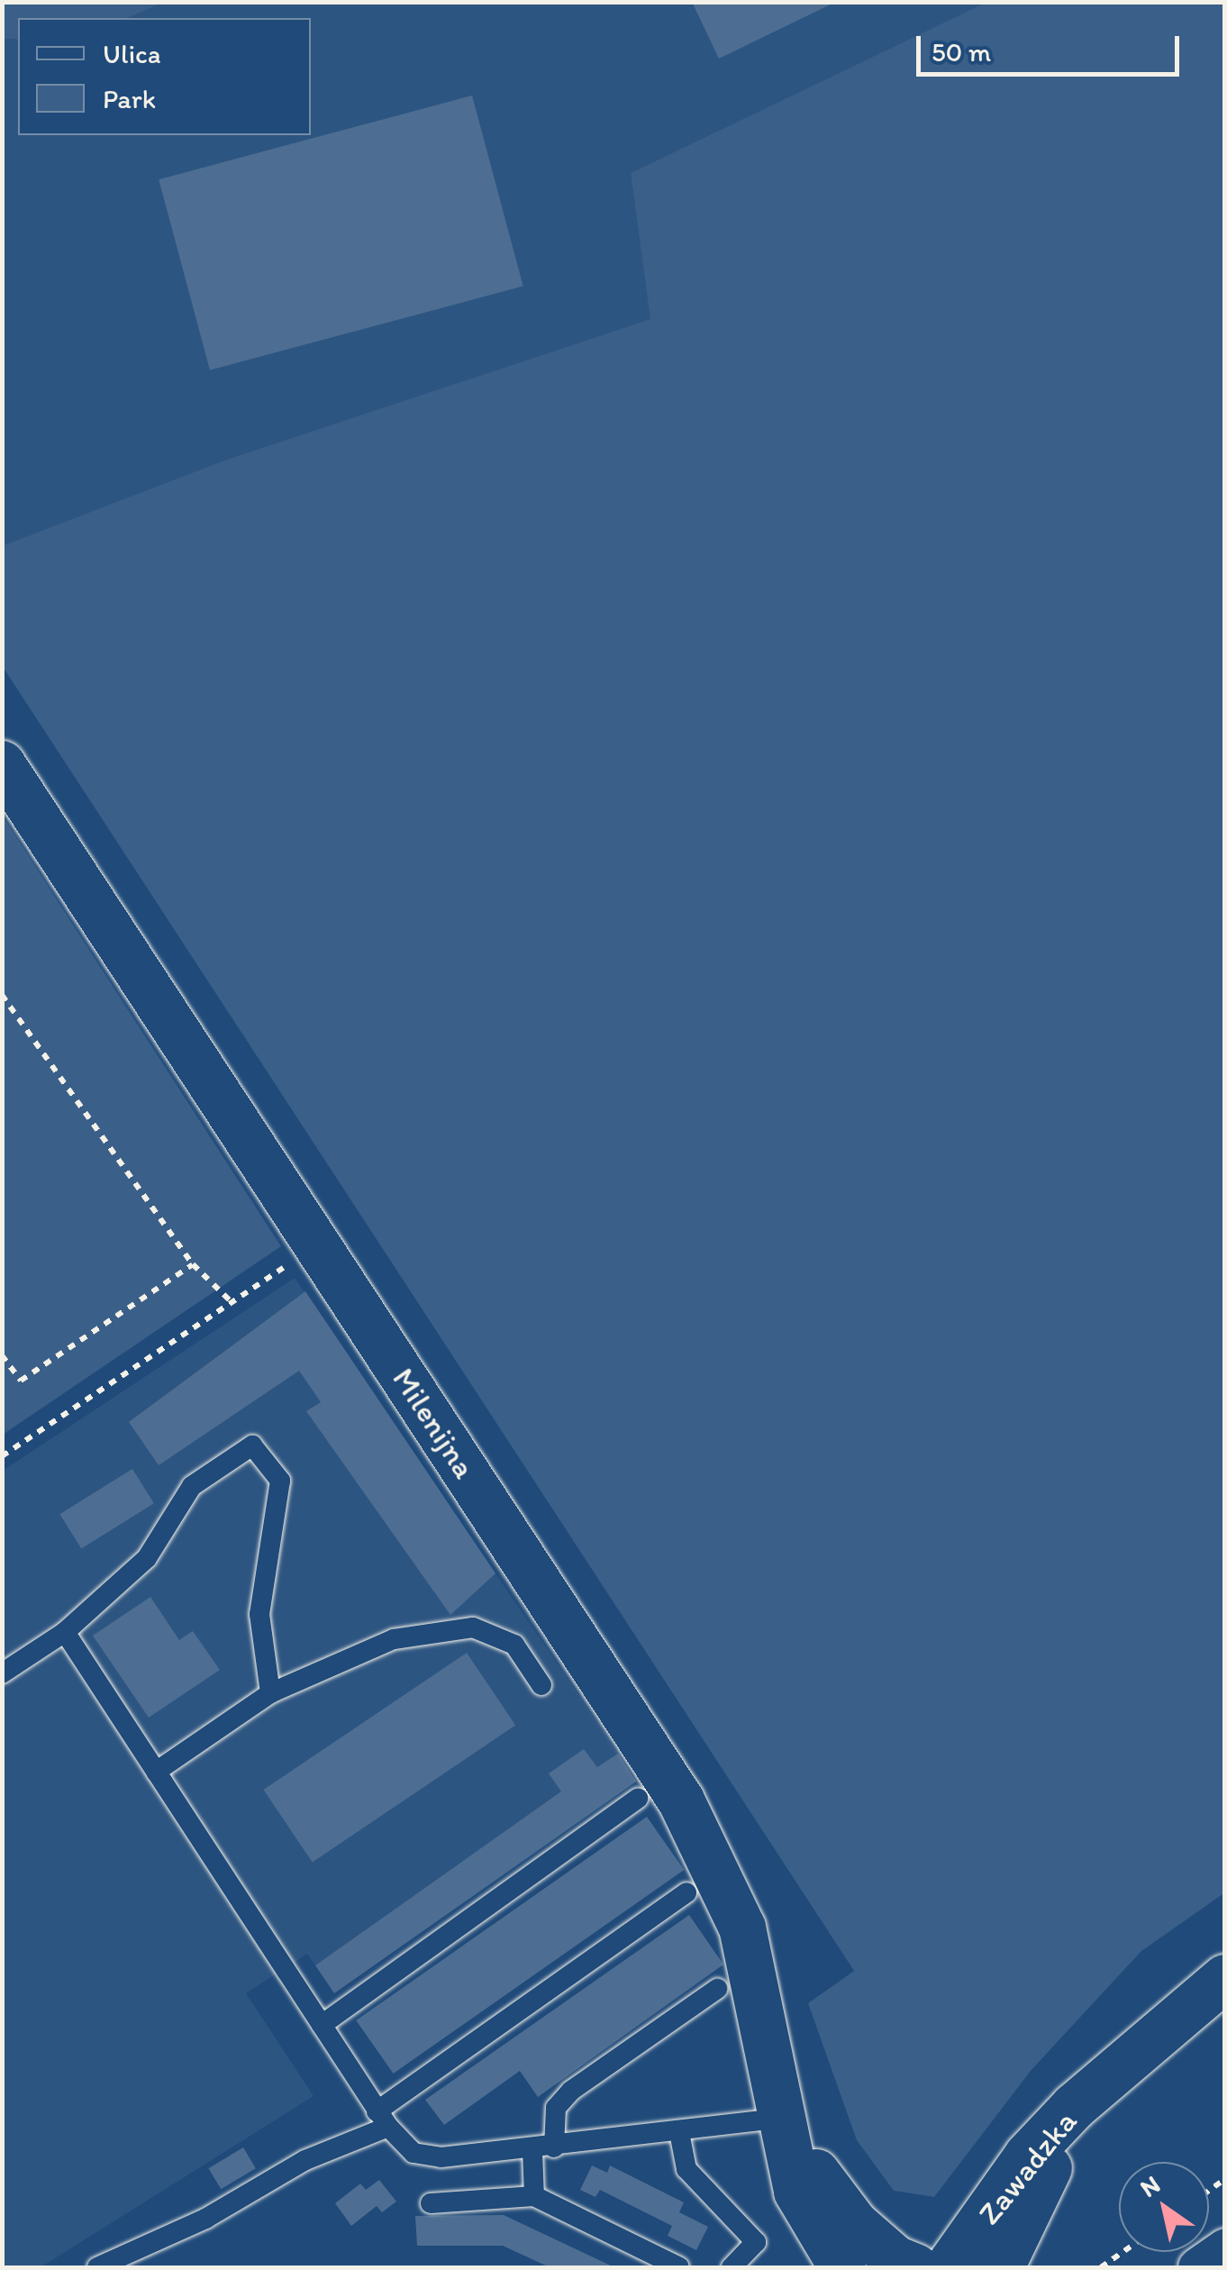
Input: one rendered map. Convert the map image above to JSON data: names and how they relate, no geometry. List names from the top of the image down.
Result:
{
  "streets": {
    "street": ["Milenijna", "Zawadzka"]
  },
  "legend": ["Ulica", "Park"],
  "scale_bar": "50 m",
  "north": "top left"
}
